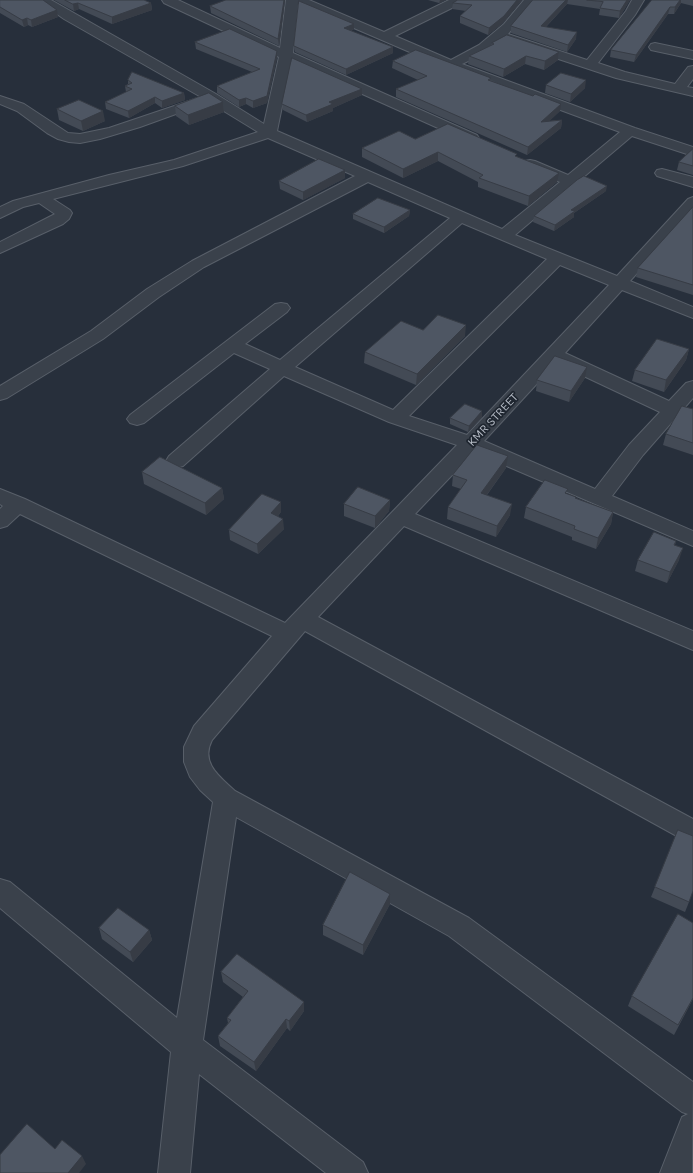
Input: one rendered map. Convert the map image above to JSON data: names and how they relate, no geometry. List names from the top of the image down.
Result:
{
  "streets": {
    "street": ["KMR STREET"]
  }
}
